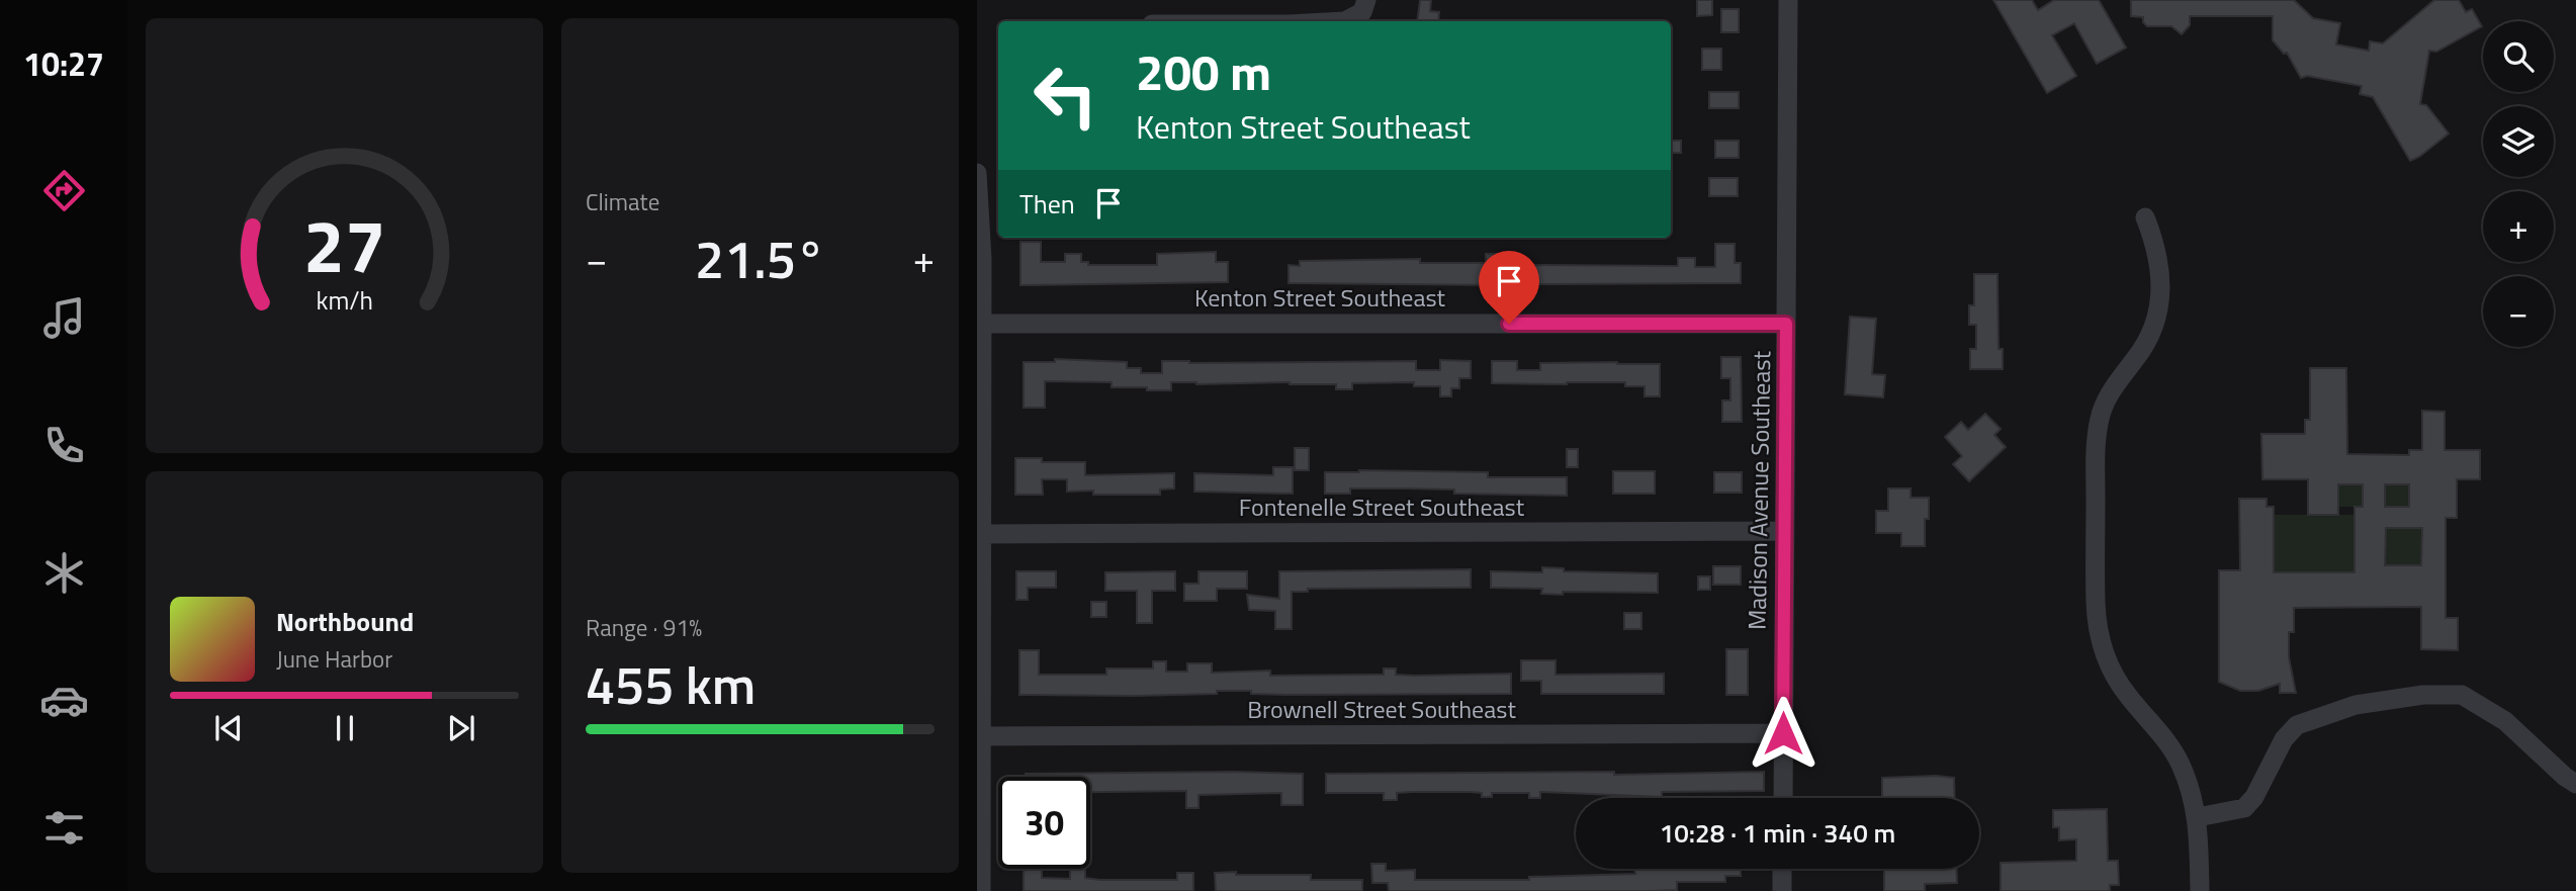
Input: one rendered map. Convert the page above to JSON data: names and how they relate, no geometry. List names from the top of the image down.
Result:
{
  "streets": {
    "street": [
      "Kenton Street Southeast",
      "Madison Avenue Southeast",
      "Fontenelle Street Southeast",
      "Brownell Street Southeast"
    ]
  },
  "crossings": [
    ["Kenton Street Southeast", "Madison Avenue Southeast"],
    ["Madison Avenue Southeast", "Fontenelle Street Southeast"],
    ["Madison Avenue Southeast", "Brownell Street Southeast"]
  ],
  "page": {
    "tabs": "10:27",
    "tile": [
      "Climate",
      ["Range · 91%", "455 km"]
    ],
    "map_buttons": ["+", "−"],
    "turn": ["200 m", "Kenton Street Southeast"],
    "then": "Then",
    "heat": ["−", "21.5°", "+"],
    "song": ["Northbound", "June Harbor"],
    "limit": "30",
    "trip": "10:28 · 1 min · 340 m",
    "gauge": ["27", "km/h"]
  }
}
